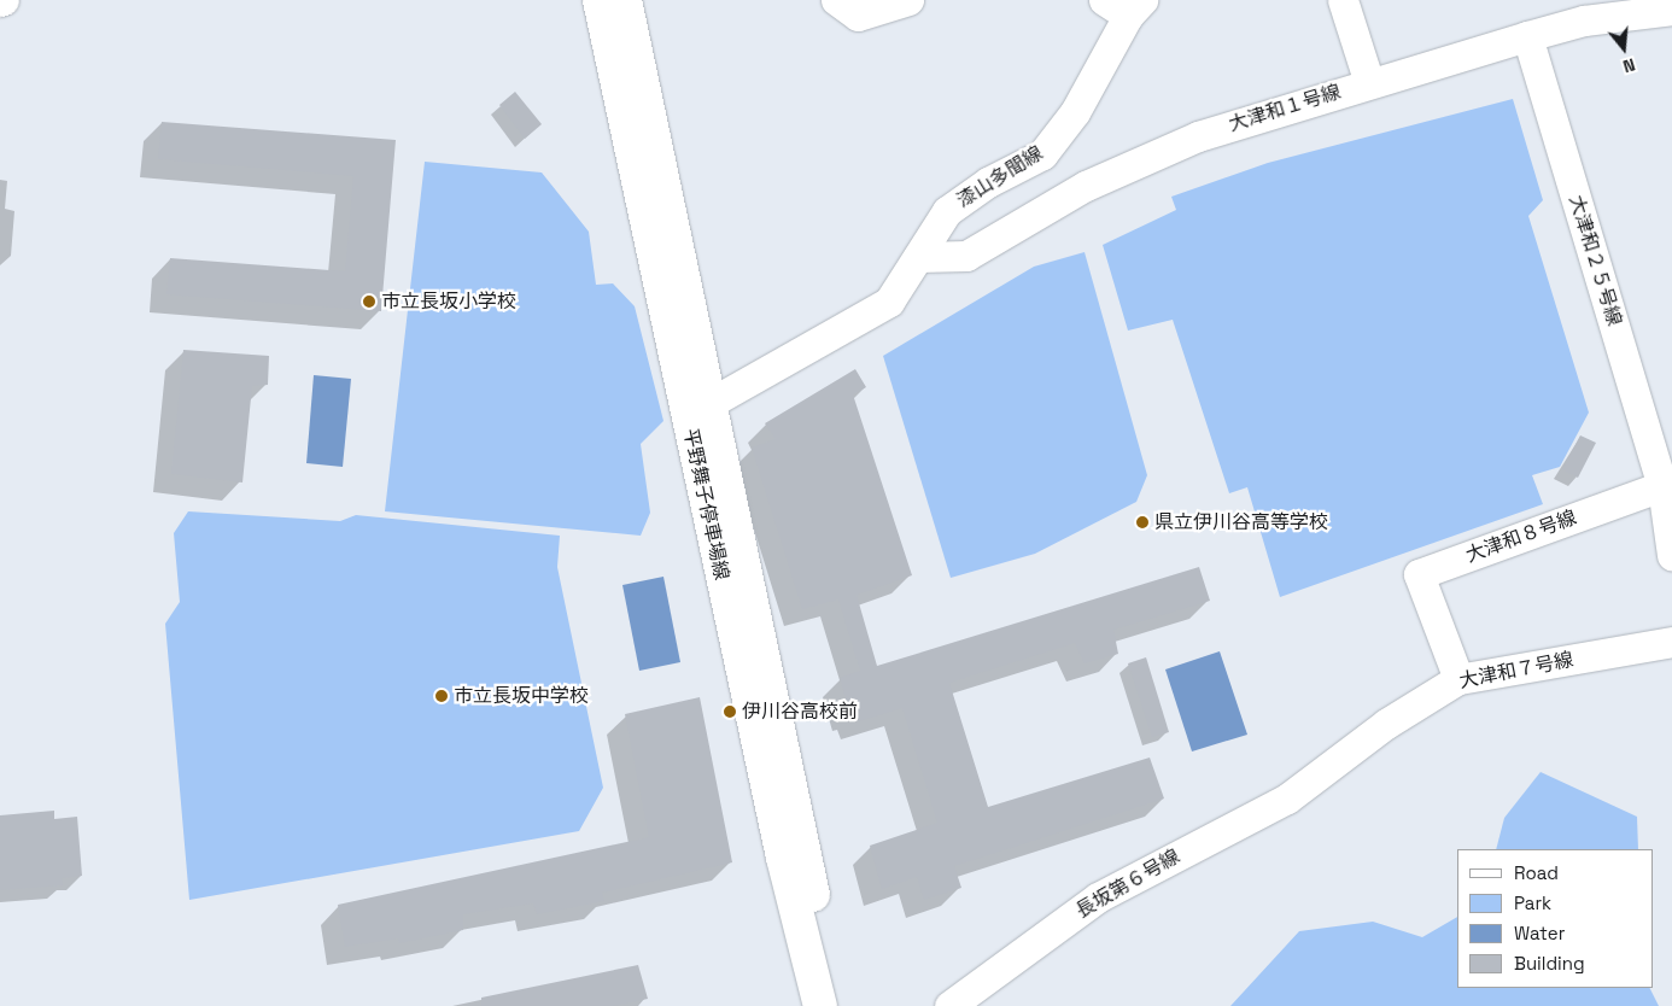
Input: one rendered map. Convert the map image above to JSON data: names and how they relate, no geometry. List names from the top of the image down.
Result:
{
  "streets": {
    "main road": ["平野舞子停車場線"],
    "street": [
      "大津和１号線",
      "漆山多聞線",
      "大津和２５号線",
      "大津和８号線",
      "大津和７号線",
      "長坂第６号線"
    ]
  },
  "crossings": [
    ["大津和１号線", "漆山多聞線"],
    ["大津和１号線", "大津和２５号線"],
    ["漆山多聞線", "平野舞子停車場線"],
    ["大津和２５号線", "大津和８号線"],
    ["大津和８号線", "大津和７号線"],
    ["大津和７号線", "長坂第６号線"]
  ],
  "places": [
    "市立長坂小学校",
    "県立伊川谷高等学校",
    "市立長坂中学校",
    "伊川谷高校前"
  ],
  "legend": [
    "Road",
    "Park",
    "Water",
    "Building"
  ],
  "north": "bottom"
}
